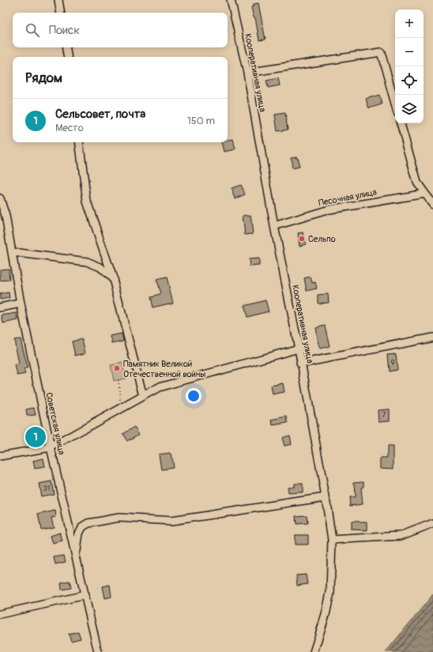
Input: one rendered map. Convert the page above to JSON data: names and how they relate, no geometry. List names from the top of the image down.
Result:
{
  "streets": {
    "street": ["Кооперативная улица", "Песочная улица", "Советская улица"]
  },
  "crossings": [
    ["Кооперативная улица", "Песочная улица"]
  ],
  "places": ["Сельпо", "Памятник Великой Отечественной войны"],
  "house_numbers": ["9", "7", "31"],
  "page": {
    "map_buttons": ["+", "−"],
    "search": "Поиск",
    "heading": "Рядом",
    "list": [
      {
        "mark": "1",
        "name": "Сельсовет, почта",
        "note": "Место",
        "value": "150 m"
      }
    ],
    "pins": "1"
  }
}
